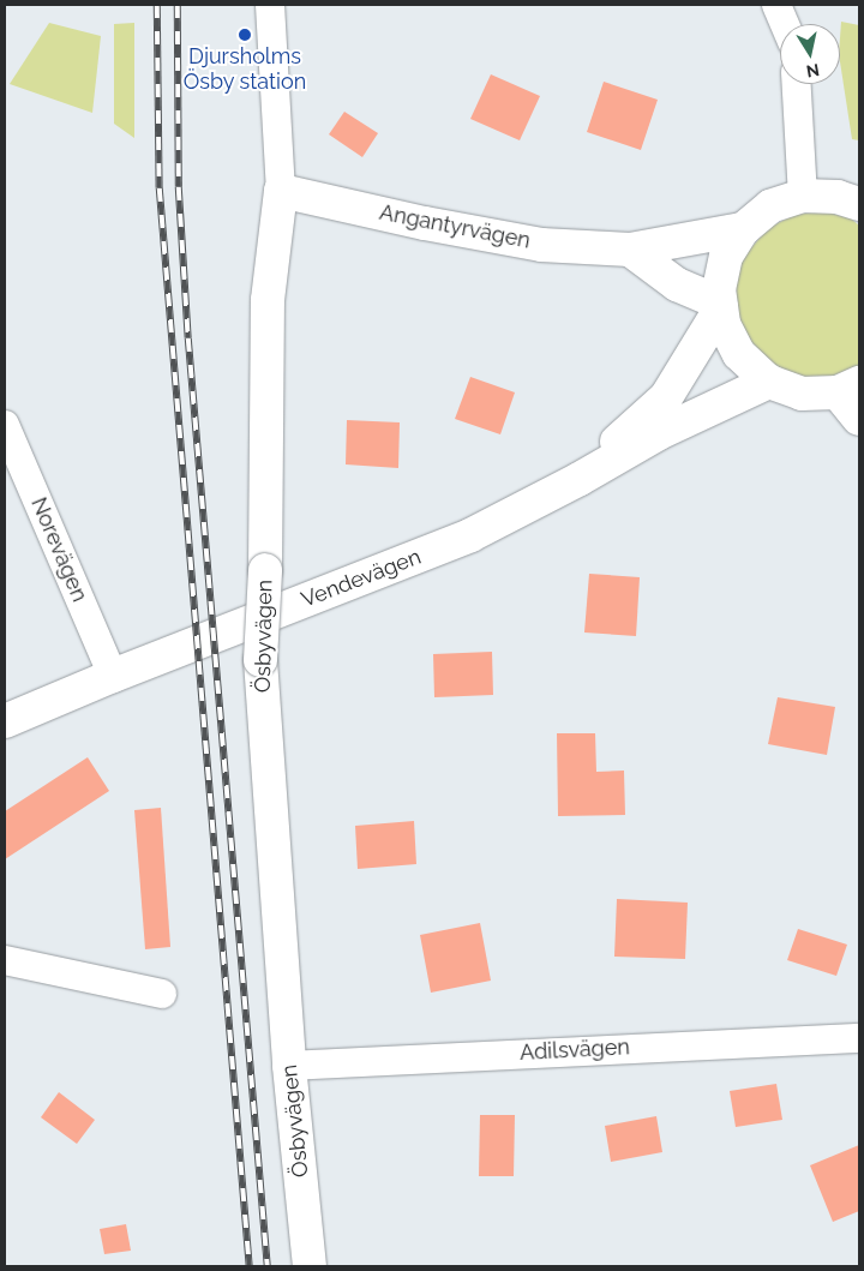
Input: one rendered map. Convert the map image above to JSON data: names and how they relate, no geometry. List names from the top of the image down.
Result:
{
  "streets": {
    "street": [
      "Angantyrvägen",
      "Norevägen",
      "Vendevägen",
      "Ösbyvägen",
      "Adilsvägen"
    ]
  },
  "crossings": [
    ["Angantyrvägen", "Ösbyvägen"],
    ["Norevägen", "Vendevägen"],
    ["Ösbyvägen", "Adilsvägen"]
  ],
  "places": ["Djursholms Ösby station"],
  "north": "bottom"
}
